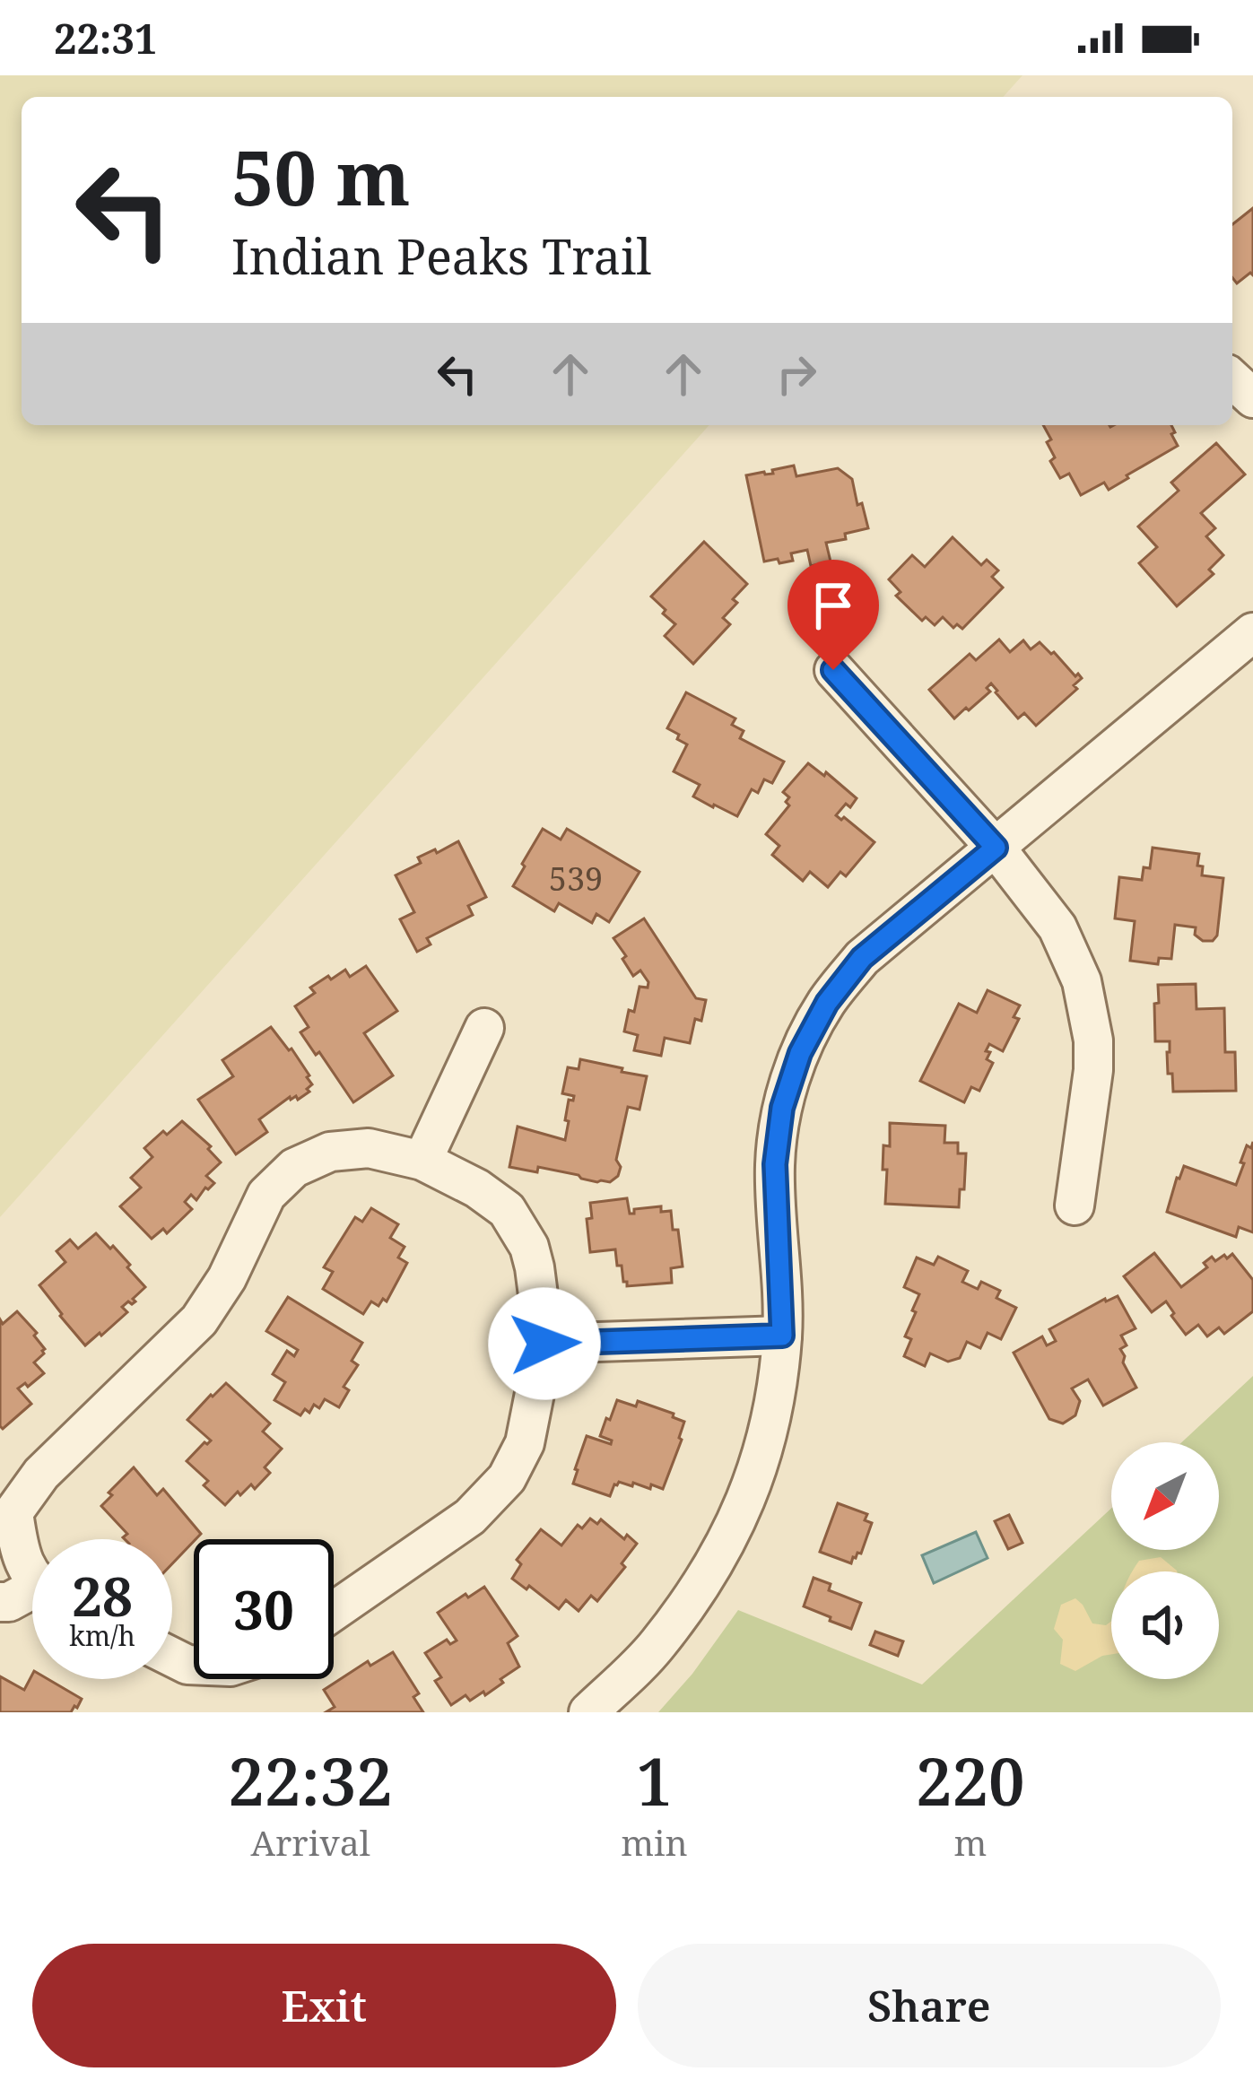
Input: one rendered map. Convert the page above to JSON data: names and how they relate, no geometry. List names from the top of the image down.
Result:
{
  "house_numbers": ["539"],
  "north": "bottom left",
  "page": {
    "status": "22:31",
    "turn": ["50 m", "Indian Peaks Trail"],
    "speed": "28 km/h",
    "limit": "30",
    "eta": [
      "22:32",
      "Arrival",
      "1",
      "min",
      "220",
      "m"
    ],
    "buttons": ["Exit", "Share"]
  }
}
